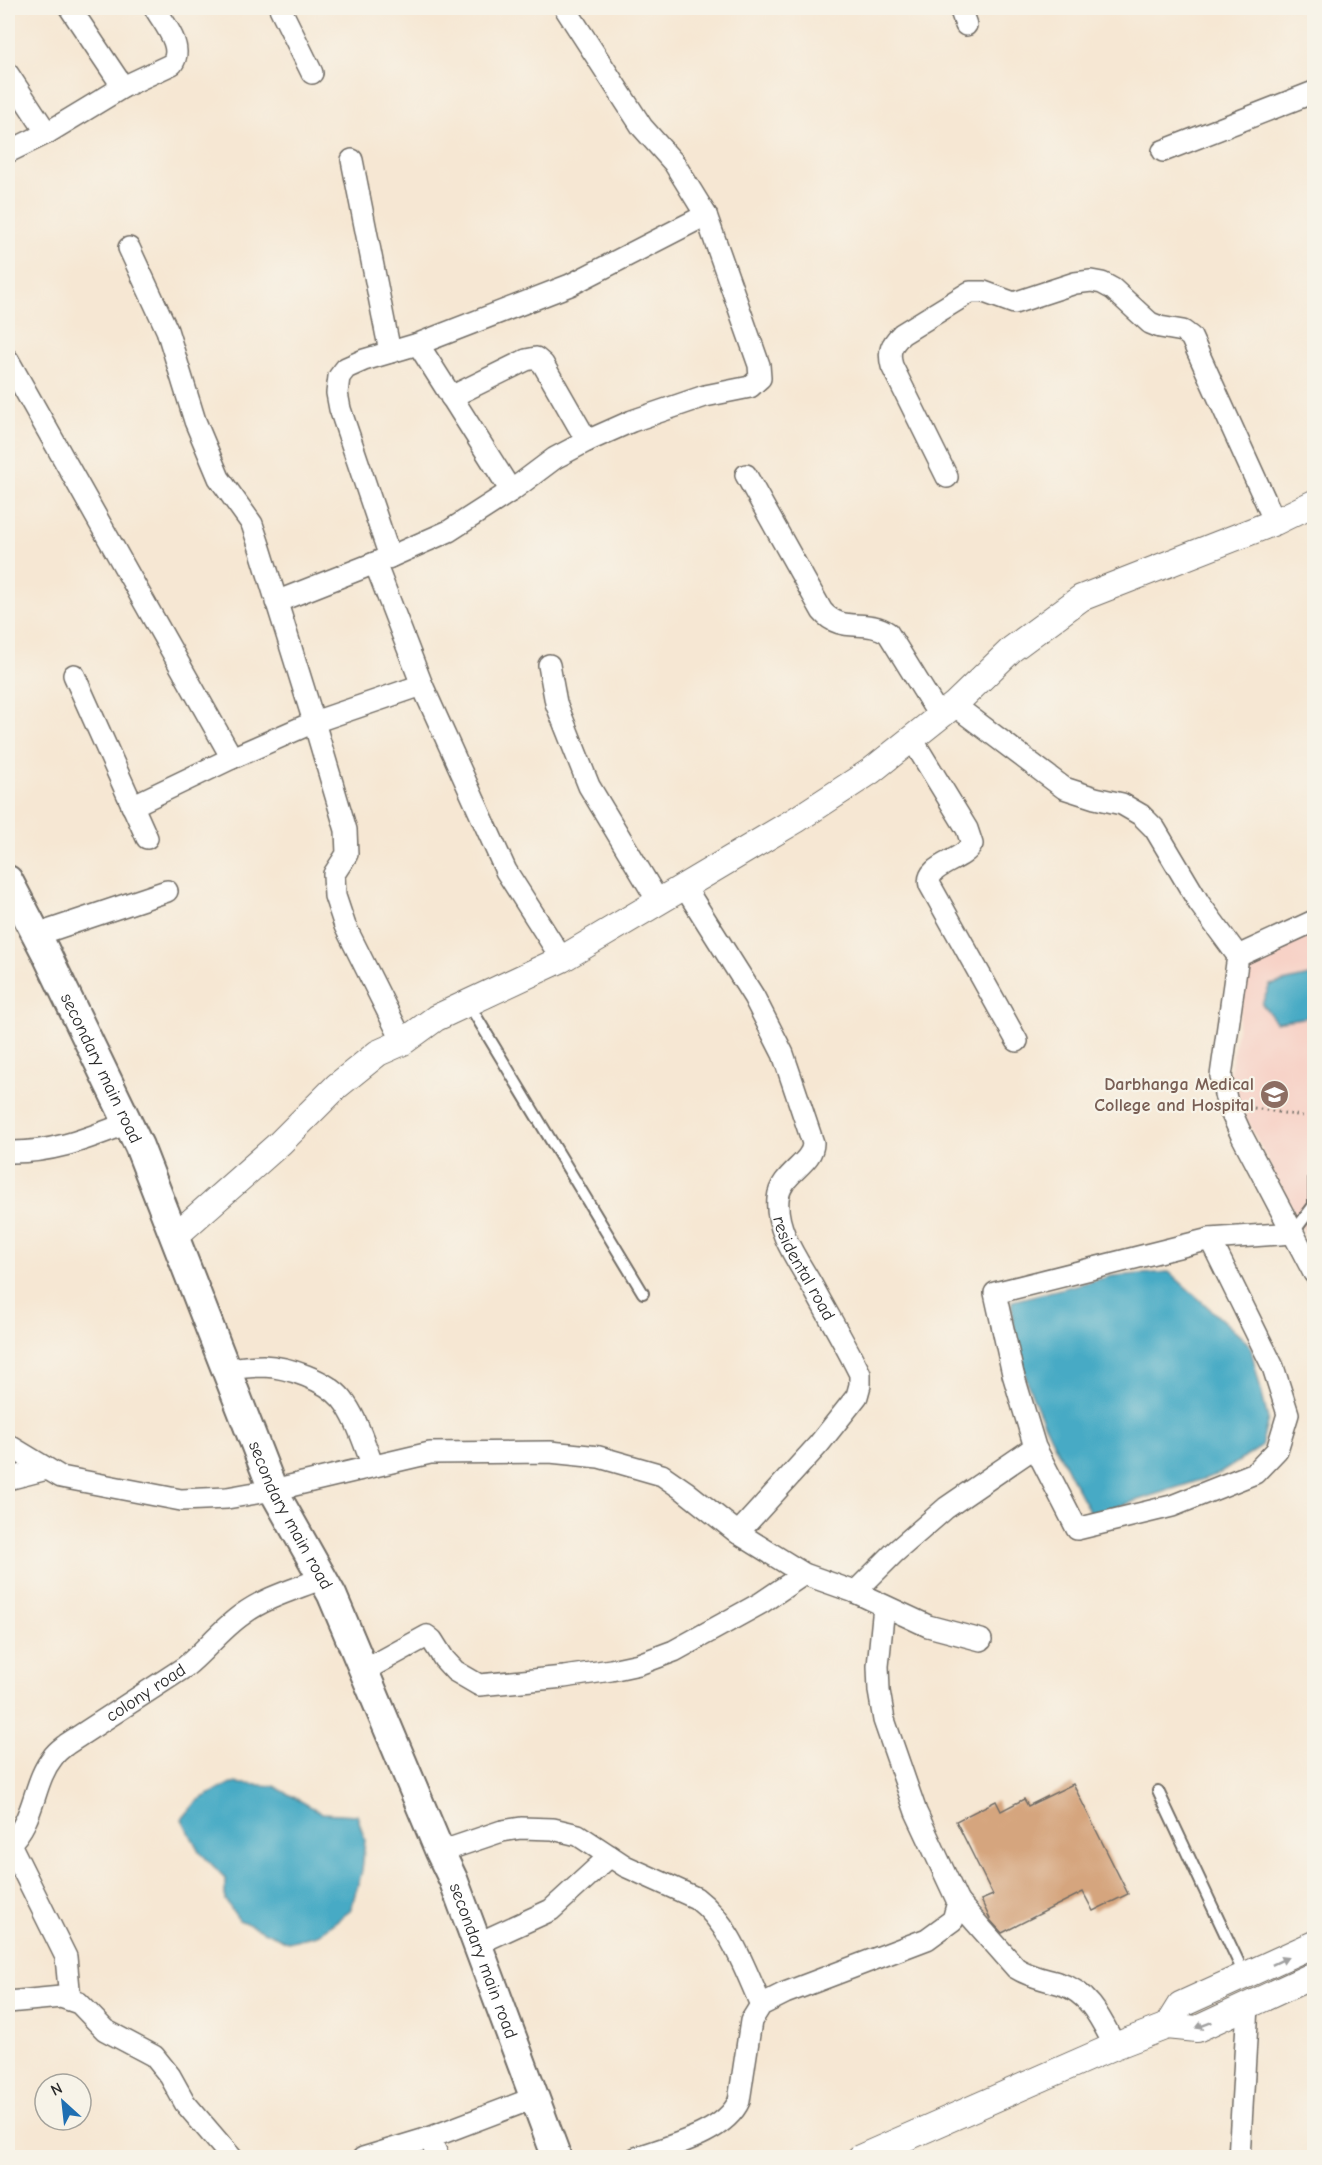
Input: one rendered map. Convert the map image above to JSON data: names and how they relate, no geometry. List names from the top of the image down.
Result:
{
  "streets": {
    "main road": ["secondary main road"],
    "street": ["residental road", "colony road"]
  },
  "crossings": [
    ["secondary main road", "colony road"]
  ],
  "places": {
    "school or university": ["Darbhanga Medical College and Hospital"]
  },
  "north": "top left"
}
